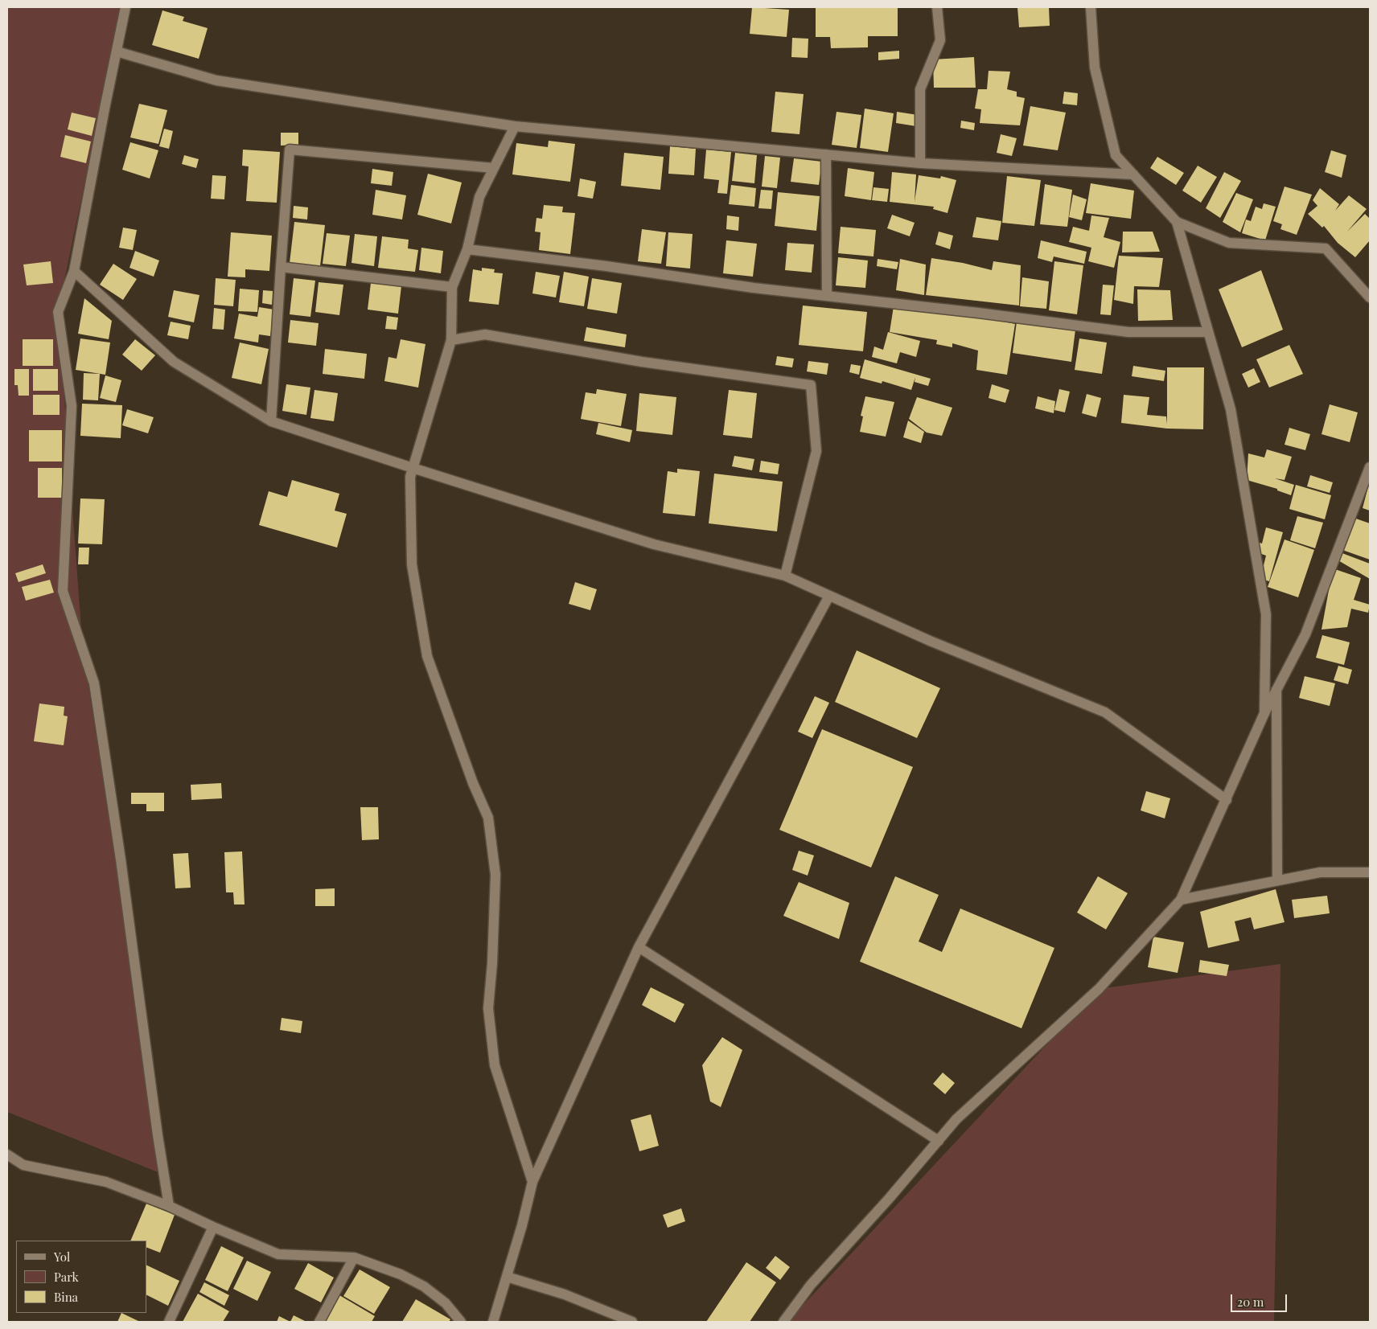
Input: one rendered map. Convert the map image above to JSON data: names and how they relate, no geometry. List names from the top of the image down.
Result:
{
  "legend": ["Yol", "Park", "Bina"],
  "scale_bar": "20 m"
}
